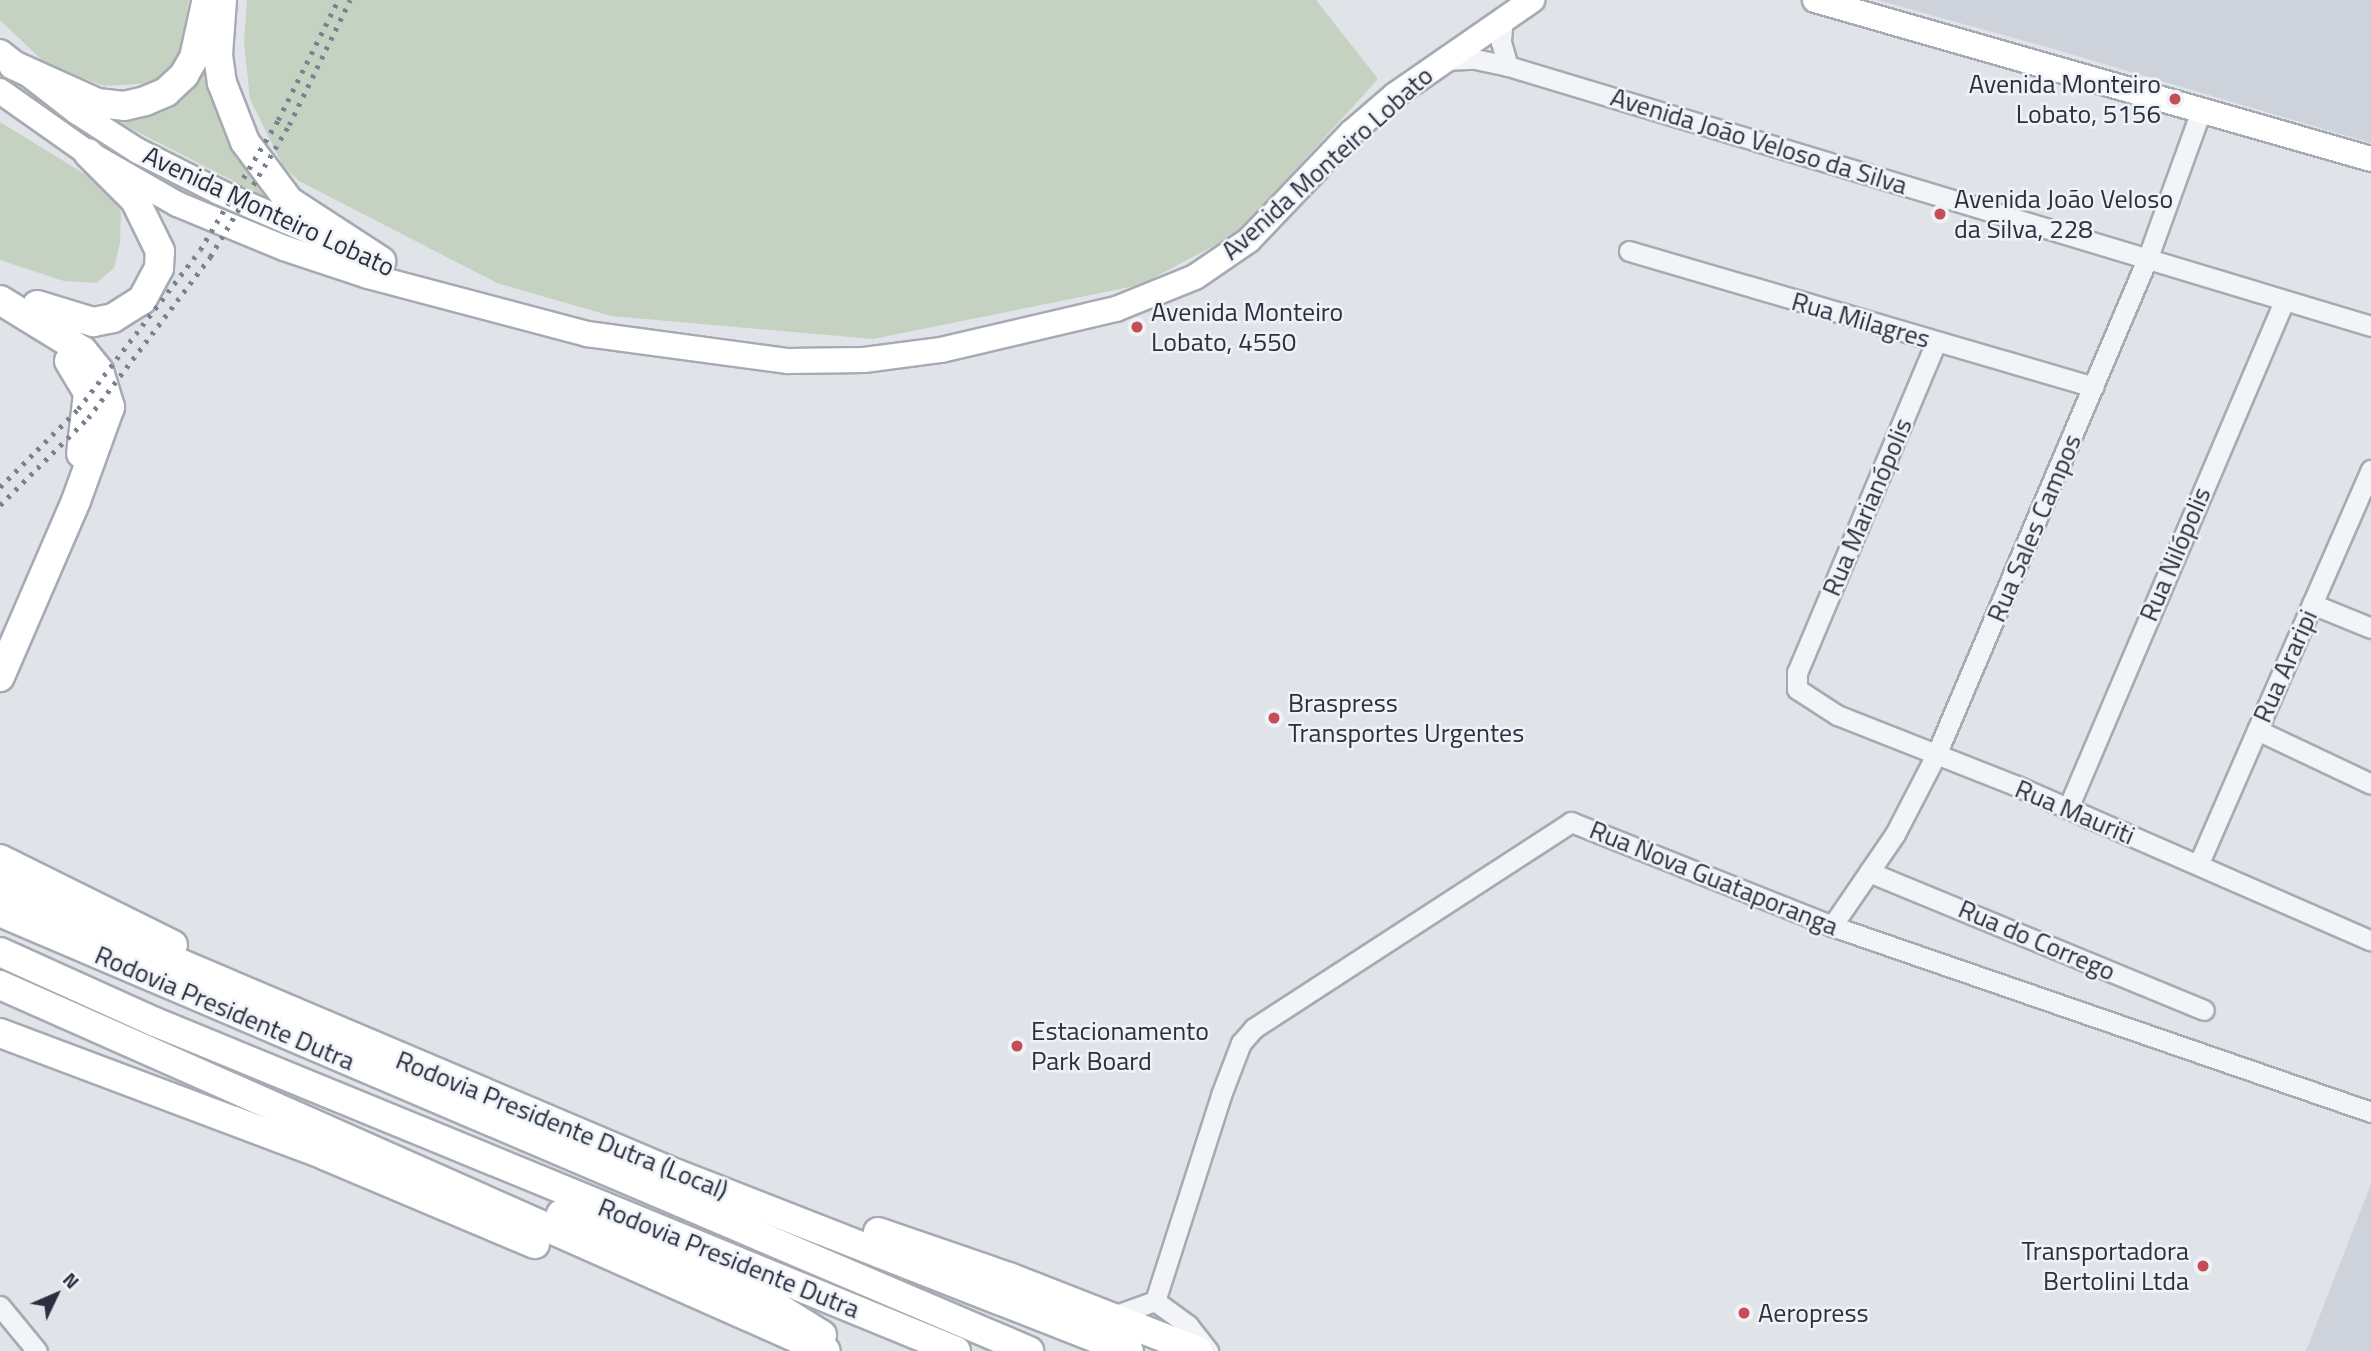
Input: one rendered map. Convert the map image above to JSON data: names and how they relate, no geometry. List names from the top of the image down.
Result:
{
  "streets": {
    "highway": ["Rodovia Presidente Dutra", "Rodovia Presidente Dutra (Local)"],
    "main road": ["Avenida Monteiro Lobato"],
    "street": [
      "Avenida João Veloso da Silva",
      "Rua Milagres",
      "Rua Marianópolis",
      "Rua Sales Campos",
      "Rua Nilópolis",
      "Rua Araripi",
      "Rua Mauriti",
      "Rua Nova Guataporanga",
      "Rua do Corrego"
    ]
  },
  "crossings": [
    ["Avenida João Veloso da Silva", "Avenida Monteiro Lobato"],
    ["Avenida João Veloso da Silva", "Rua Sales Campos"],
    ["Avenida João Veloso da Silva", "Rua Nilópolis"],
    ["Rua Milagres", "Rua Marianópolis"],
    ["Rua Milagres", "Rua Sales Campos"],
    ["Rua Marianópolis", "Rua Mauriti"],
    ["Rua Sales Campos", "Rua Mauriti"],
    ["Rua Sales Campos", "Rua Nova Guataporanga"],
    ["Rua Sales Campos", "Rua do Corrego"],
    ["Rua Nilópolis", "Rua Mauriti"],
    ["Rua Araripi", "Rua Mauriti"]
  ],
  "places": [
    "Avenida Monteiro Lobato, 5156",
    "Avenida João Veloso da Silva, 228",
    "Avenida Monteiro Lobato, 4550",
    "Braspress Transportes Urgentes",
    "Estacionamento Park Board",
    "Transportadora Bertolini Ltda",
    "Aeropress"
  ],
  "north": "top right"
}
